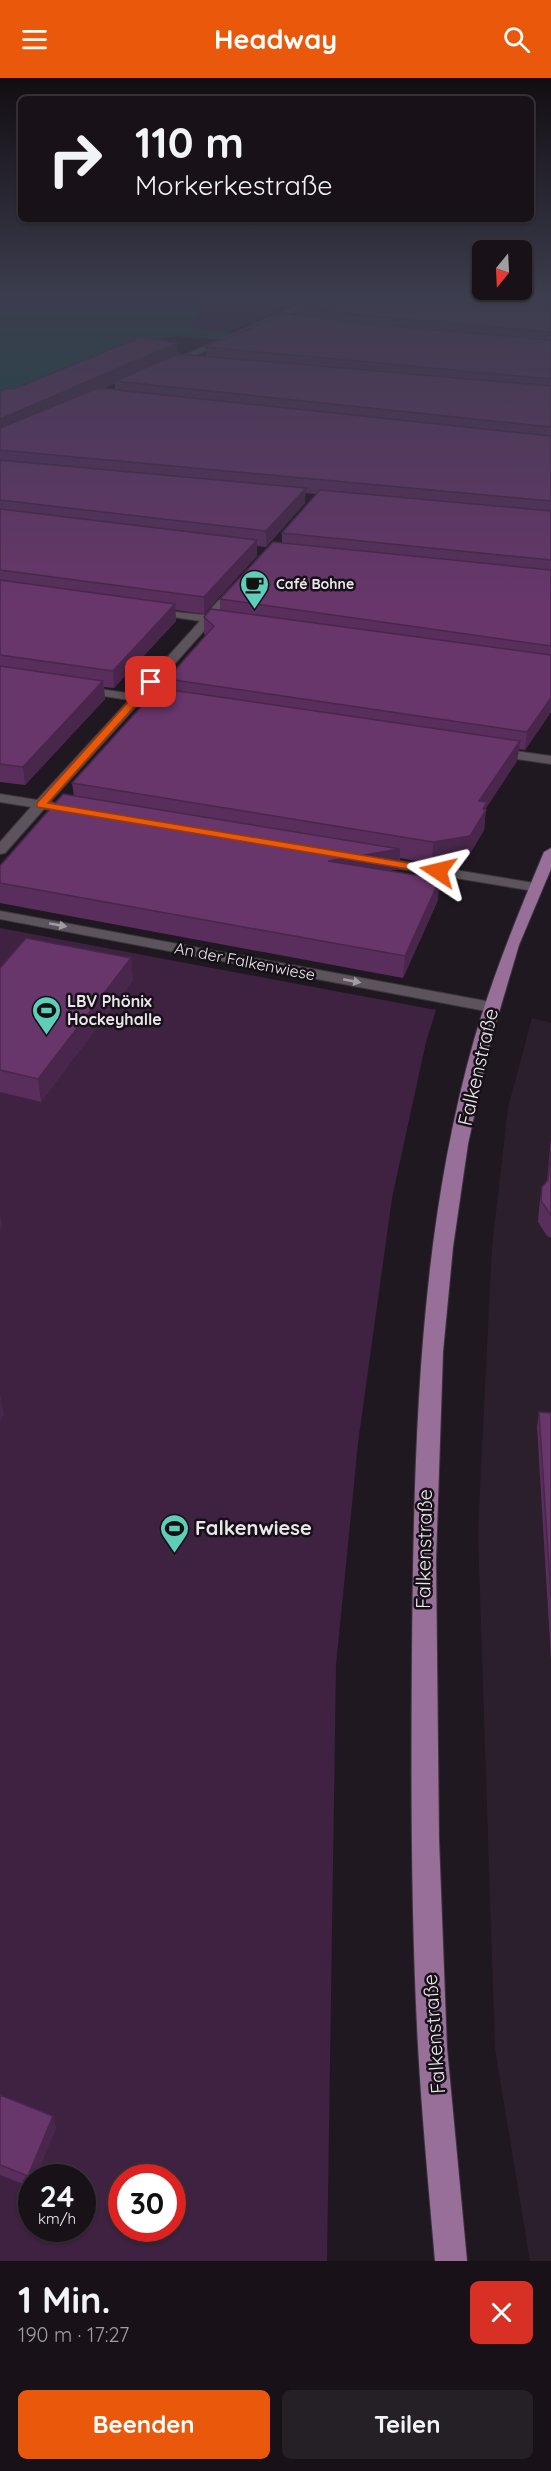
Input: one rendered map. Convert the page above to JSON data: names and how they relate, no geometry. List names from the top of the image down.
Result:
{
  "streets": {
    "main road": ["Falkenstraße"],
    "street": ["An der Falkenwiese"]
  },
  "crossings": [
    ["An der Falkenwiese", "Falkenstraße"]
  ],
  "places": {
    "cafe": ["Café Bohne"],
    "sports": ["LBV Phönix Hockeyhalle", "Falkenwiese"]
  },
  "north": "bottom",
  "page": {
    "header": "Headway",
    "turn": ["110 m", "Morkerkestraße"],
    "speed": "24 km/h",
    "limit": "30",
    "heading": ["1 Min.", "190 m · 17:27"],
    "buttons": ["Beenden", "Teilen"]
  }
}
